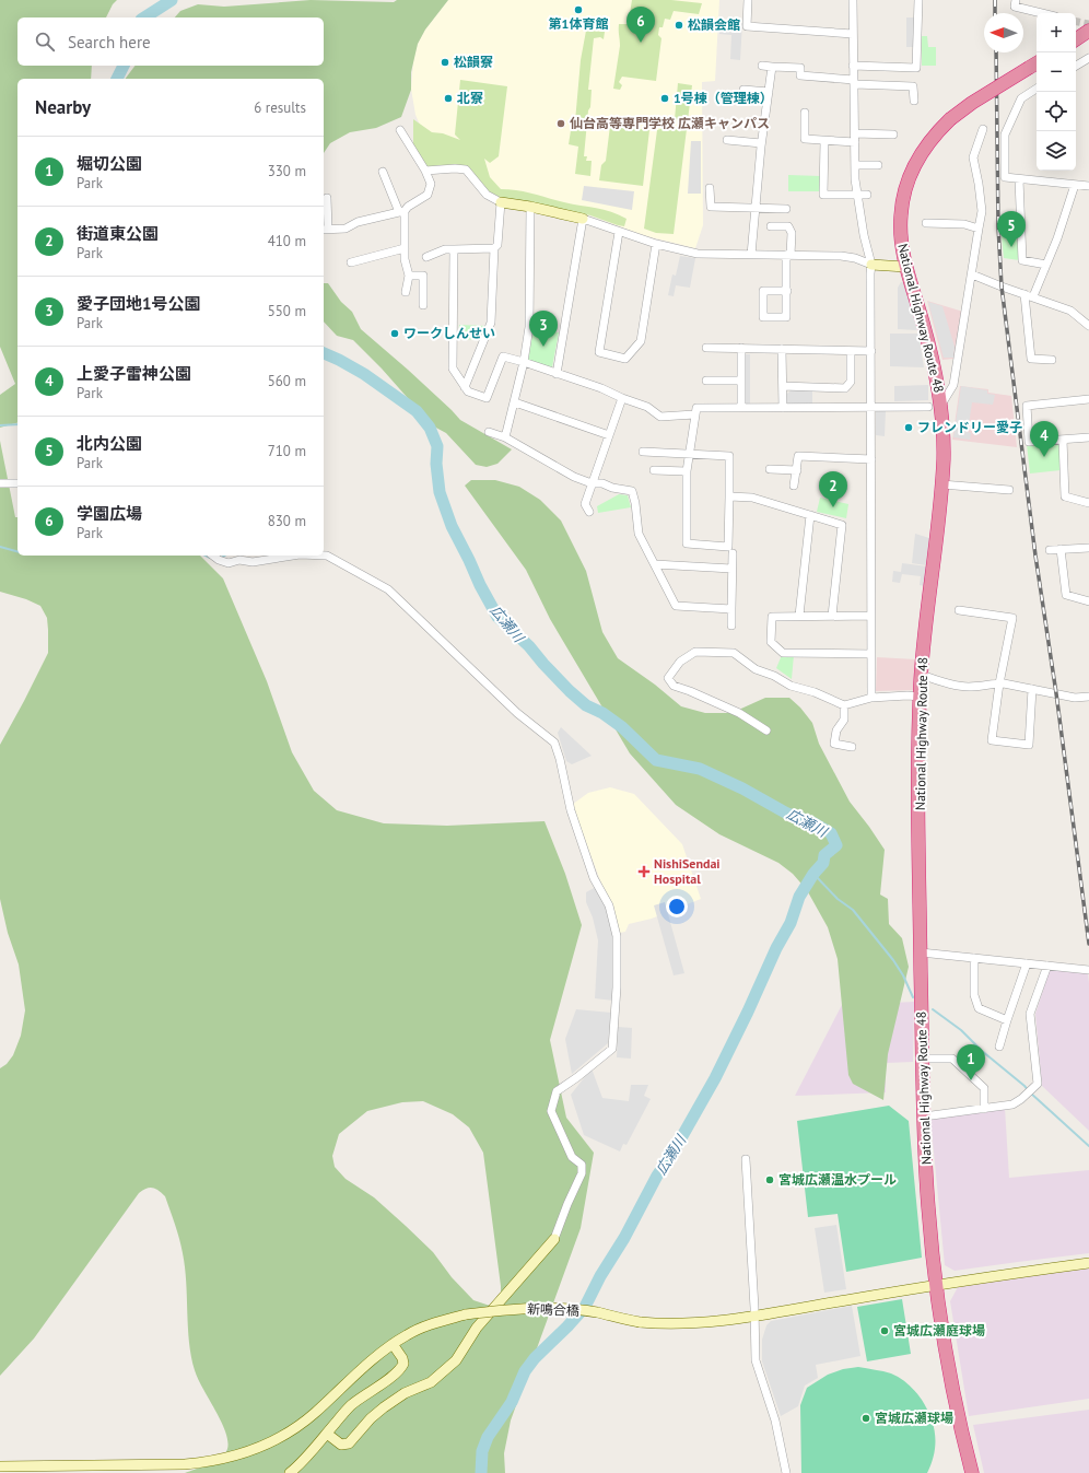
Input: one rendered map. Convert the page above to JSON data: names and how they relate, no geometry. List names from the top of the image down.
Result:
{
  "streets": {
    "highway": ["National Highway Route 48"],
    "street": ["新鳴合橋"]
  },
  "crossings": [
    ["National Highway Route 48", "新鳴合橋"]
  ],
  "water": ["広瀬川"],
  "places": {
    "other": [
      "第1体育館",
      "松韻会館",
      "松韻寮",
      "北寮",
      "1号棟（管理棟）",
      "仙台高等専門学校 広瀬キャンパス",
      "ワークしんせい",
      "フレンドリー愛子",
      "宮城広瀬温水プール",
      "宮城広瀬庭球場",
      "宮城広瀬球場"
    ],
    "health": ["NishiSendai Hospital"]
  },
  "north": "left",
  "page": {
    "pins": [
      "6",
      "5",
      "3",
      "4",
      "2",
      "1"
    ],
    "map_buttons": ["+", "−"],
    "search": "Search here",
    "heading": ["Nearby", "6 results"],
    "list": [
      {
        "mark": "1",
        "name": "堀切公園",
        "note": "Park",
        "value": "330 m"
      },
      {
        "mark": "2",
        "name": "街道東公園",
        "note": "Park",
        "value": "410 m"
      },
      {
        "mark": "3",
        "name": "愛子団地1号公園",
        "note": "Park",
        "value": "550 m"
      },
      {
        "mark": "4",
        "name": "上愛子雷神公園",
        "note": "Park",
        "value": "560 m"
      },
      {
        "mark": "5",
        "name": "北内公園",
        "note": "Park",
        "value": "710 m"
      },
      {
        "mark": "6",
        "name": "学園広場",
        "note": "Park",
        "value": "830 m"
      }
    ]
  }
}
